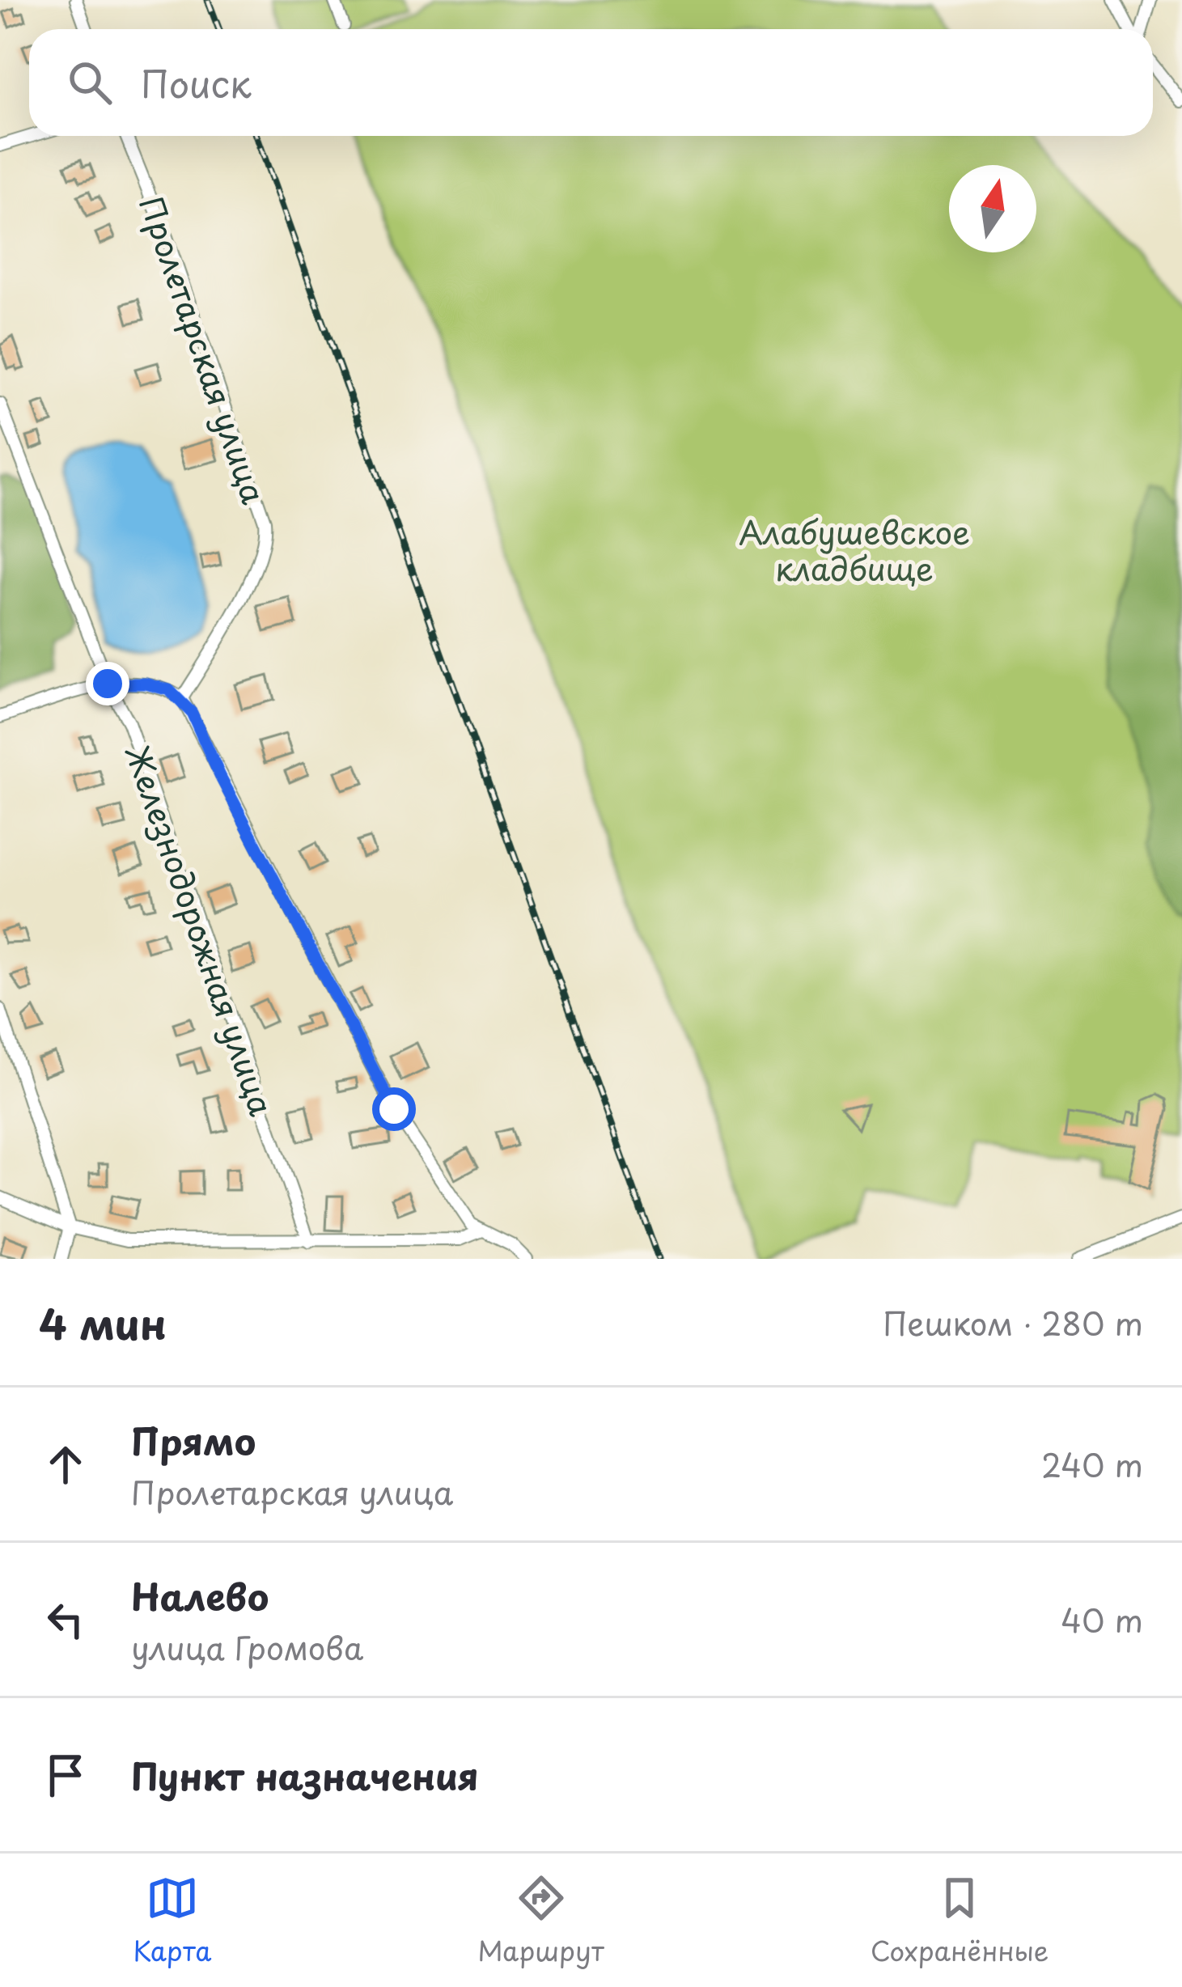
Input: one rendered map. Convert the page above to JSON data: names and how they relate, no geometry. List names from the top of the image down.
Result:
{
  "streets": {
    "street": ["Пролетарская улица", "Железнодорожная улица"]
  },
  "parks": ["Алабушевское кладбище"],
  "north": "top",
  "page": {
    "search": "Поиск",
    "heading": ["4 мин", "Пешком · 280 m"],
    "list": [
      ["Прямо", "Пролетарская улица", "240 m"],
      ["Налево", "улица Громова", "40 m"],
      "Пункт назначения"
    ],
    "nav": ["Карта", "Маршрут", "Сохранённые"]
  }
}
